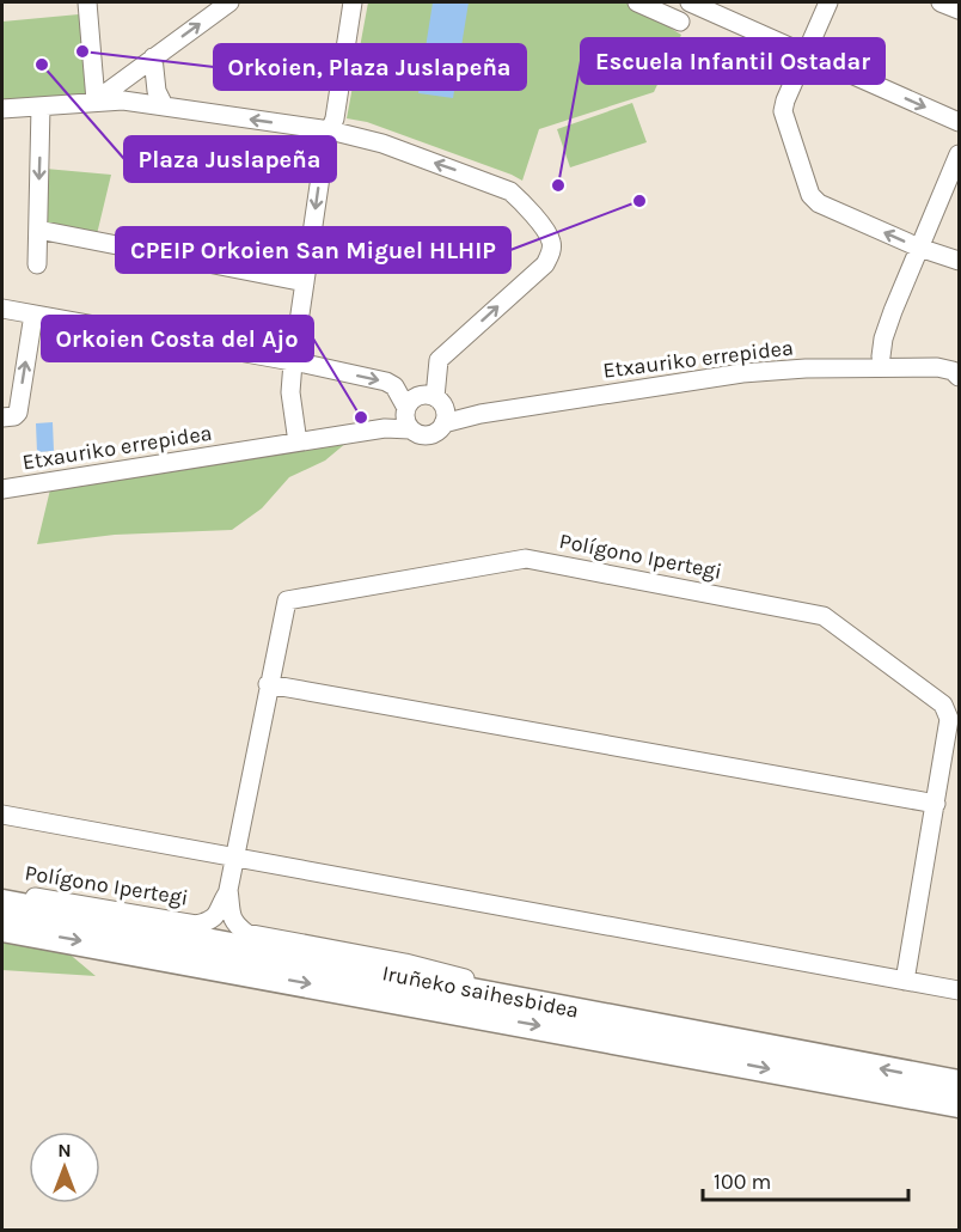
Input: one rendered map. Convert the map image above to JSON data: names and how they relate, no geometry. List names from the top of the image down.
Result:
{
  "streets": {
    "highway": ["Iruñeko saihesbidea"],
    "street": ["Etxauriko errepidea", "Polígono Ipertegi"]
  },
  "crossings": [
    ["Polígono Ipertegi", "Iruñeko saihesbidea"]
  ],
  "places": [
    "Orkoien, Plaza Juslapeña",
    "Plaza Juslapeña",
    "Escuela Infantil Ostadar",
    "CPEIP Orkoien San Miguel HLHIP",
    "Orkoien Costa del Ajo"
  ],
  "scale_bar": "100 m",
  "north": "top"
}
